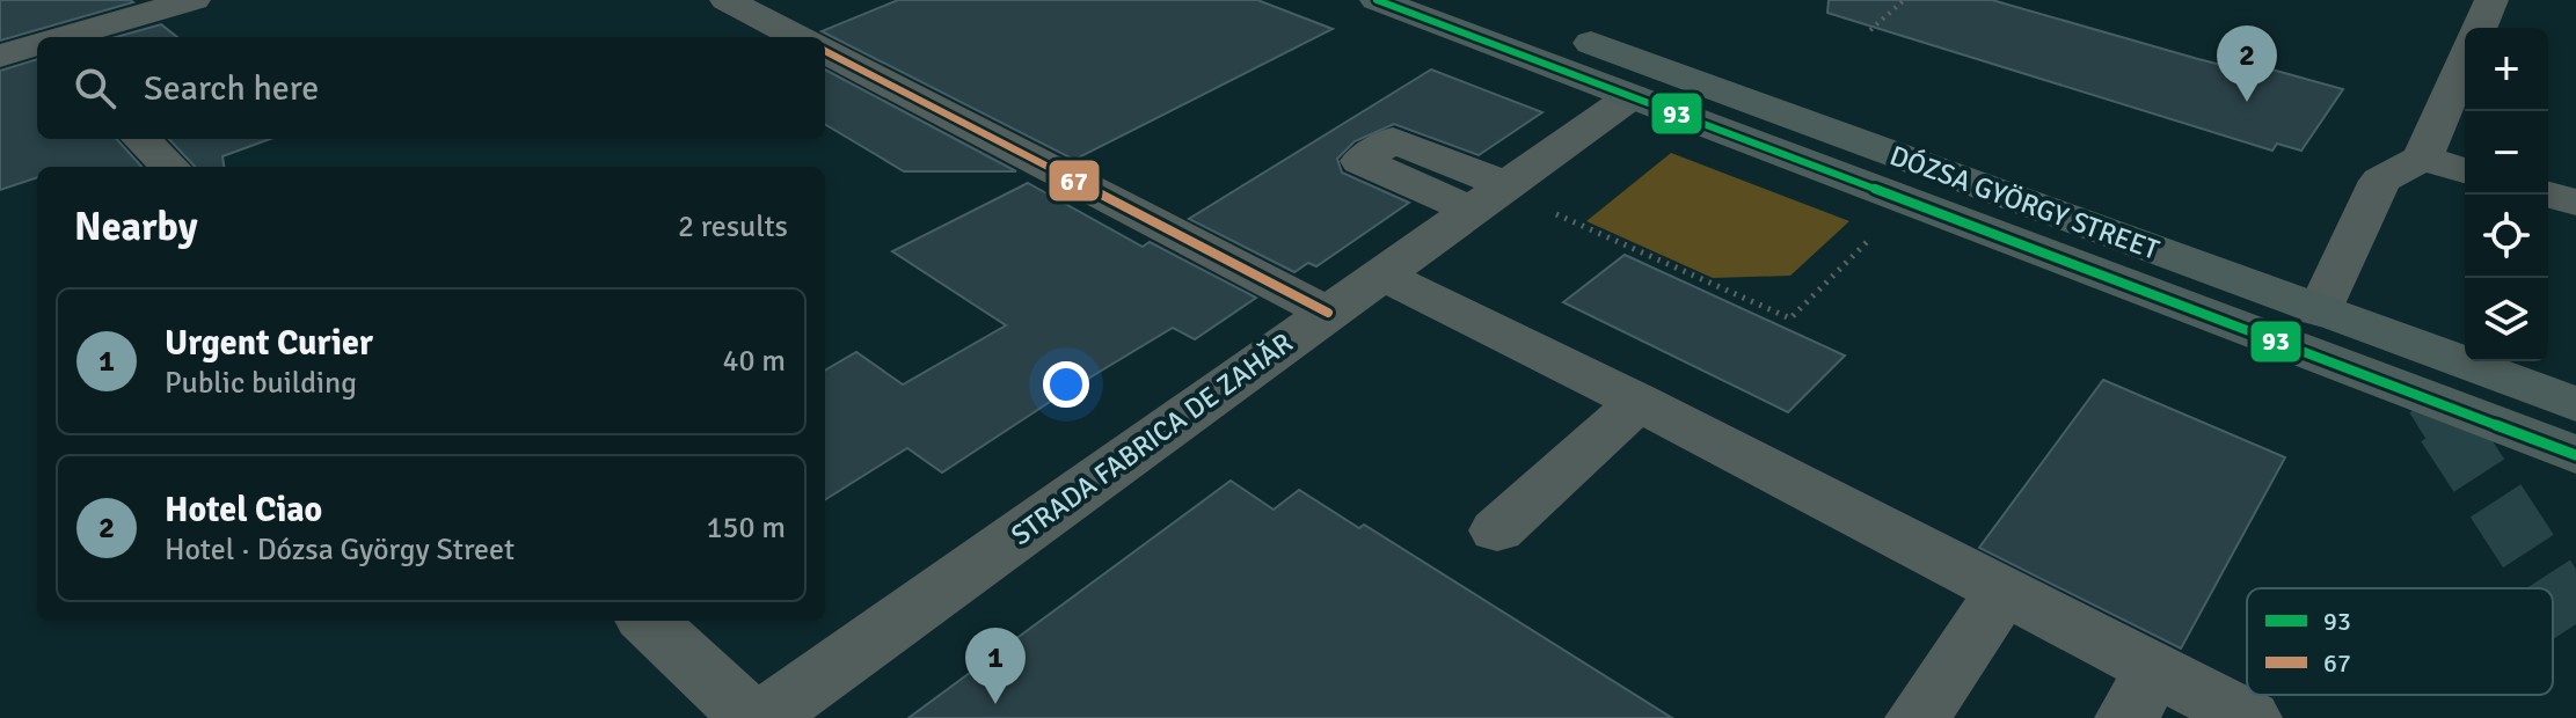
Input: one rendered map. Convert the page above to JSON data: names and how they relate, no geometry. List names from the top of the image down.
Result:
{
  "streets": {
    "main road": ["DÓZSA GYÖRGY STREET"],
    "street": ["STRADA FABRICA DE ZAHĂR"]
  },
  "crossings": [
    ["DÓZSA GYÖRGY STREET", "STRADA FABRICA DE ZAHĂR"]
  ],
  "lines": ["transit line 93", "transit line 67"],
  "legend": ["93", "67"],
  "page": {
    "pins": ["2", "1"],
    "map_buttons": ["+", "−"],
    "search": "Search here",
    "heading": ["Nearby", "2 results"],
    "list": [
      {
        "mark": "1",
        "name": "Urgent Curier",
        "note": "Public building",
        "value": "40 m"
      },
      {
        "mark": "2",
        "name": "Hotel Ciao",
        "note": "Hotel · Dózsa György Street",
        "value": "150 m"
      }
    ]
  }
}
